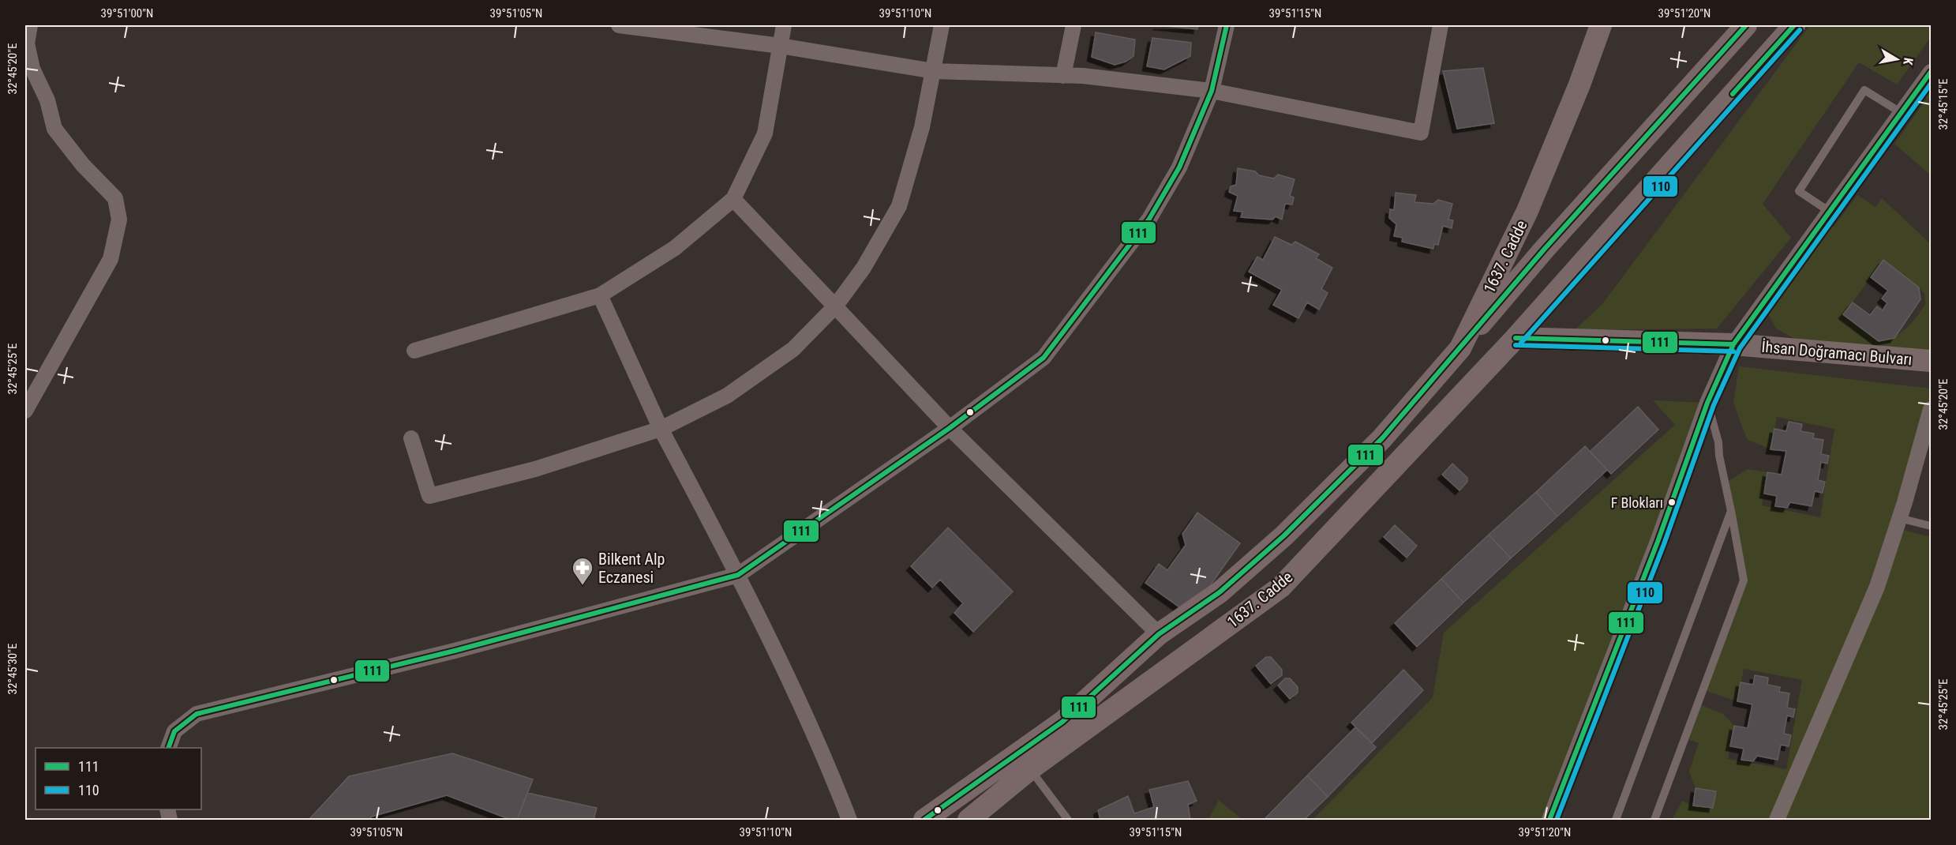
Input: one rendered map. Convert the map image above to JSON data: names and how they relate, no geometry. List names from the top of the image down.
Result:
{
  "streets": {
    "street": ["1637. Cadde", "İhsan Doğramacı Bulvarı"]
  },
  "crossings": [
    ["1637. Cadde", "İhsan Doğramacı Bulvarı"]
  ],
  "places": {
    "other": ["F Blokları"],
    "pharmacy": ["Bilkent Alp Eczanesi"]
  },
  "lines": ["transit line 111", "transit line 110"],
  "legend": ["111", "110"],
  "north": "right",
  "coordinates": [
    "39°51'00\"N",
    "39°51'05\"N",
    "39°51'10\"N",
    "39°51'15\"N",
    "39°51'20\"N",
    "32°45'20\"E",
    "32°45'15\"E",
    "32°45'25\"E",
    "32°45'30\"E"
  ]
}
